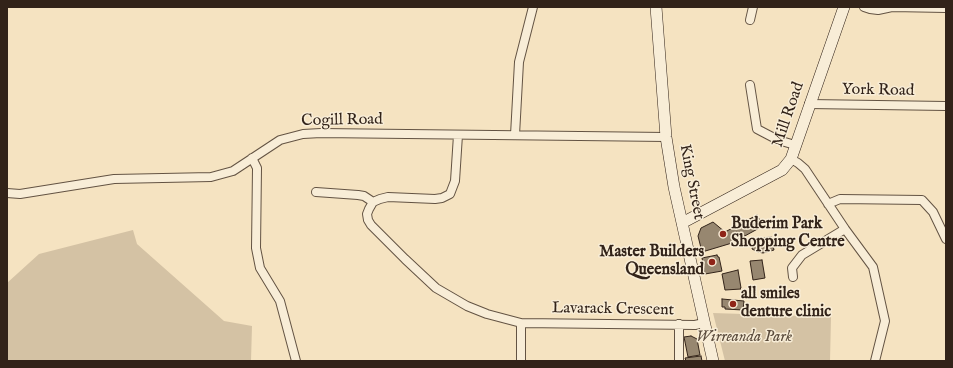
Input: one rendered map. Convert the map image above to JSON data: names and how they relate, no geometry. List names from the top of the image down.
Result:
{
  "streets": {
    "main road": ["Mill Road", "King Street"],
    "street": ["York Road", "Cogill Road", "Lavarack Crescent"]
  },
  "crossings": [
    ["York Road", "Mill Road"],
    ["Mill Road", "King Street"],
    ["Cogill Road", "King Street"],
    ["King Street", "Lavarack Crescent"]
  ],
  "parks": ["Wirreanda Park"],
  "places": ["Buderim Park Shopping Centre", "Master Builders Queensland", "all smiles denture clinic"]
}
